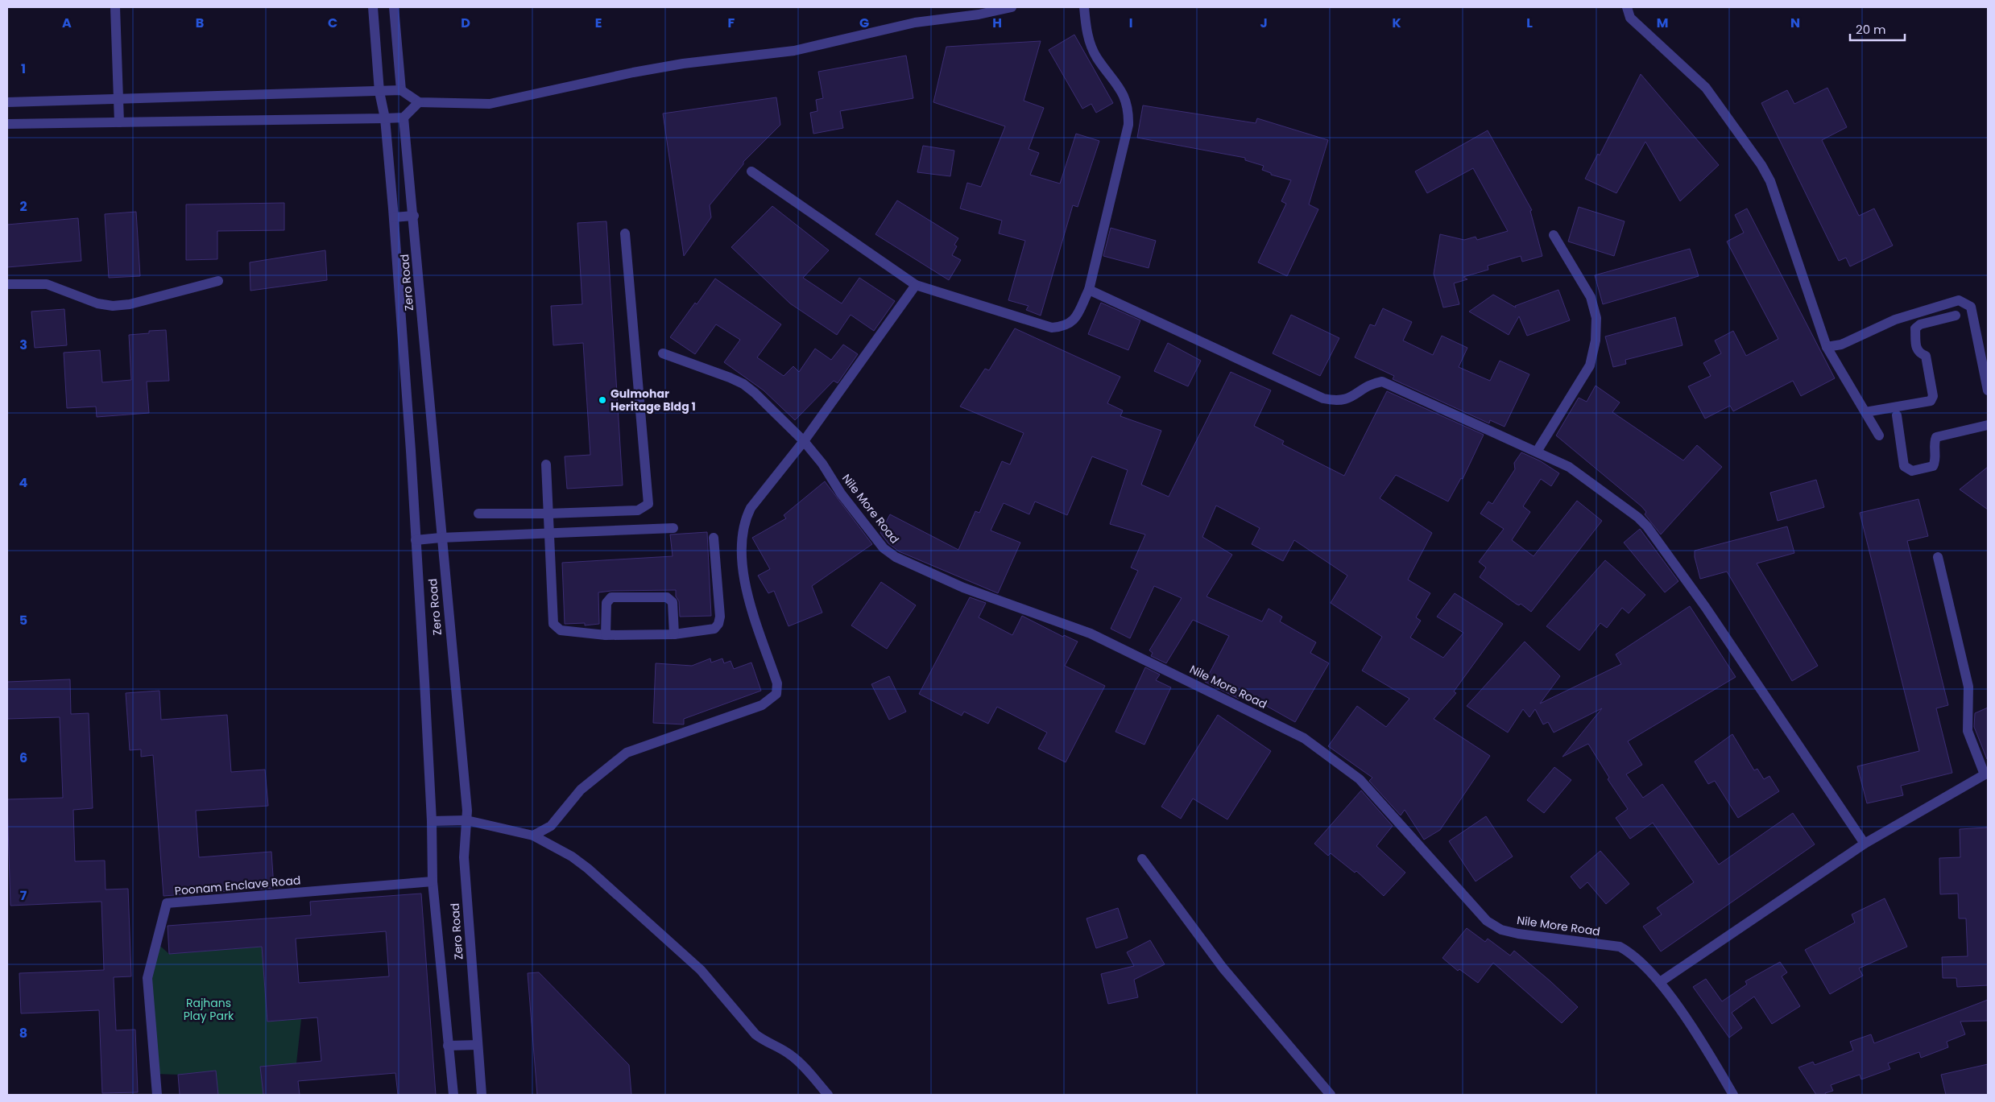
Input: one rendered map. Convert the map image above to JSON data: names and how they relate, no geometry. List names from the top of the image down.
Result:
{
  "streets": {
    "street": ["Zero Road", "Nile More Road", "Poonam Enclave Road"]
  },
  "crossings": [
    ["Zero Road", "Poonam Enclave Road"]
  ],
  "parks": ["Rajhans Play Park"],
  "places": ["Gulmohar Heritage Bldg 1"],
  "scale_bar": "20 m",
  "grid": {
    "columns": [
      "A",
      "B",
      "C",
      "D",
      "E",
      "F",
      "G",
      "H",
      "I",
      "J",
      "K",
      "L",
      "M",
      "N"
    ],
    "rows": [
      "1",
      "2",
      "3",
      "4",
      "5",
      "6",
      "7",
      "8"
    ]
  }
}
